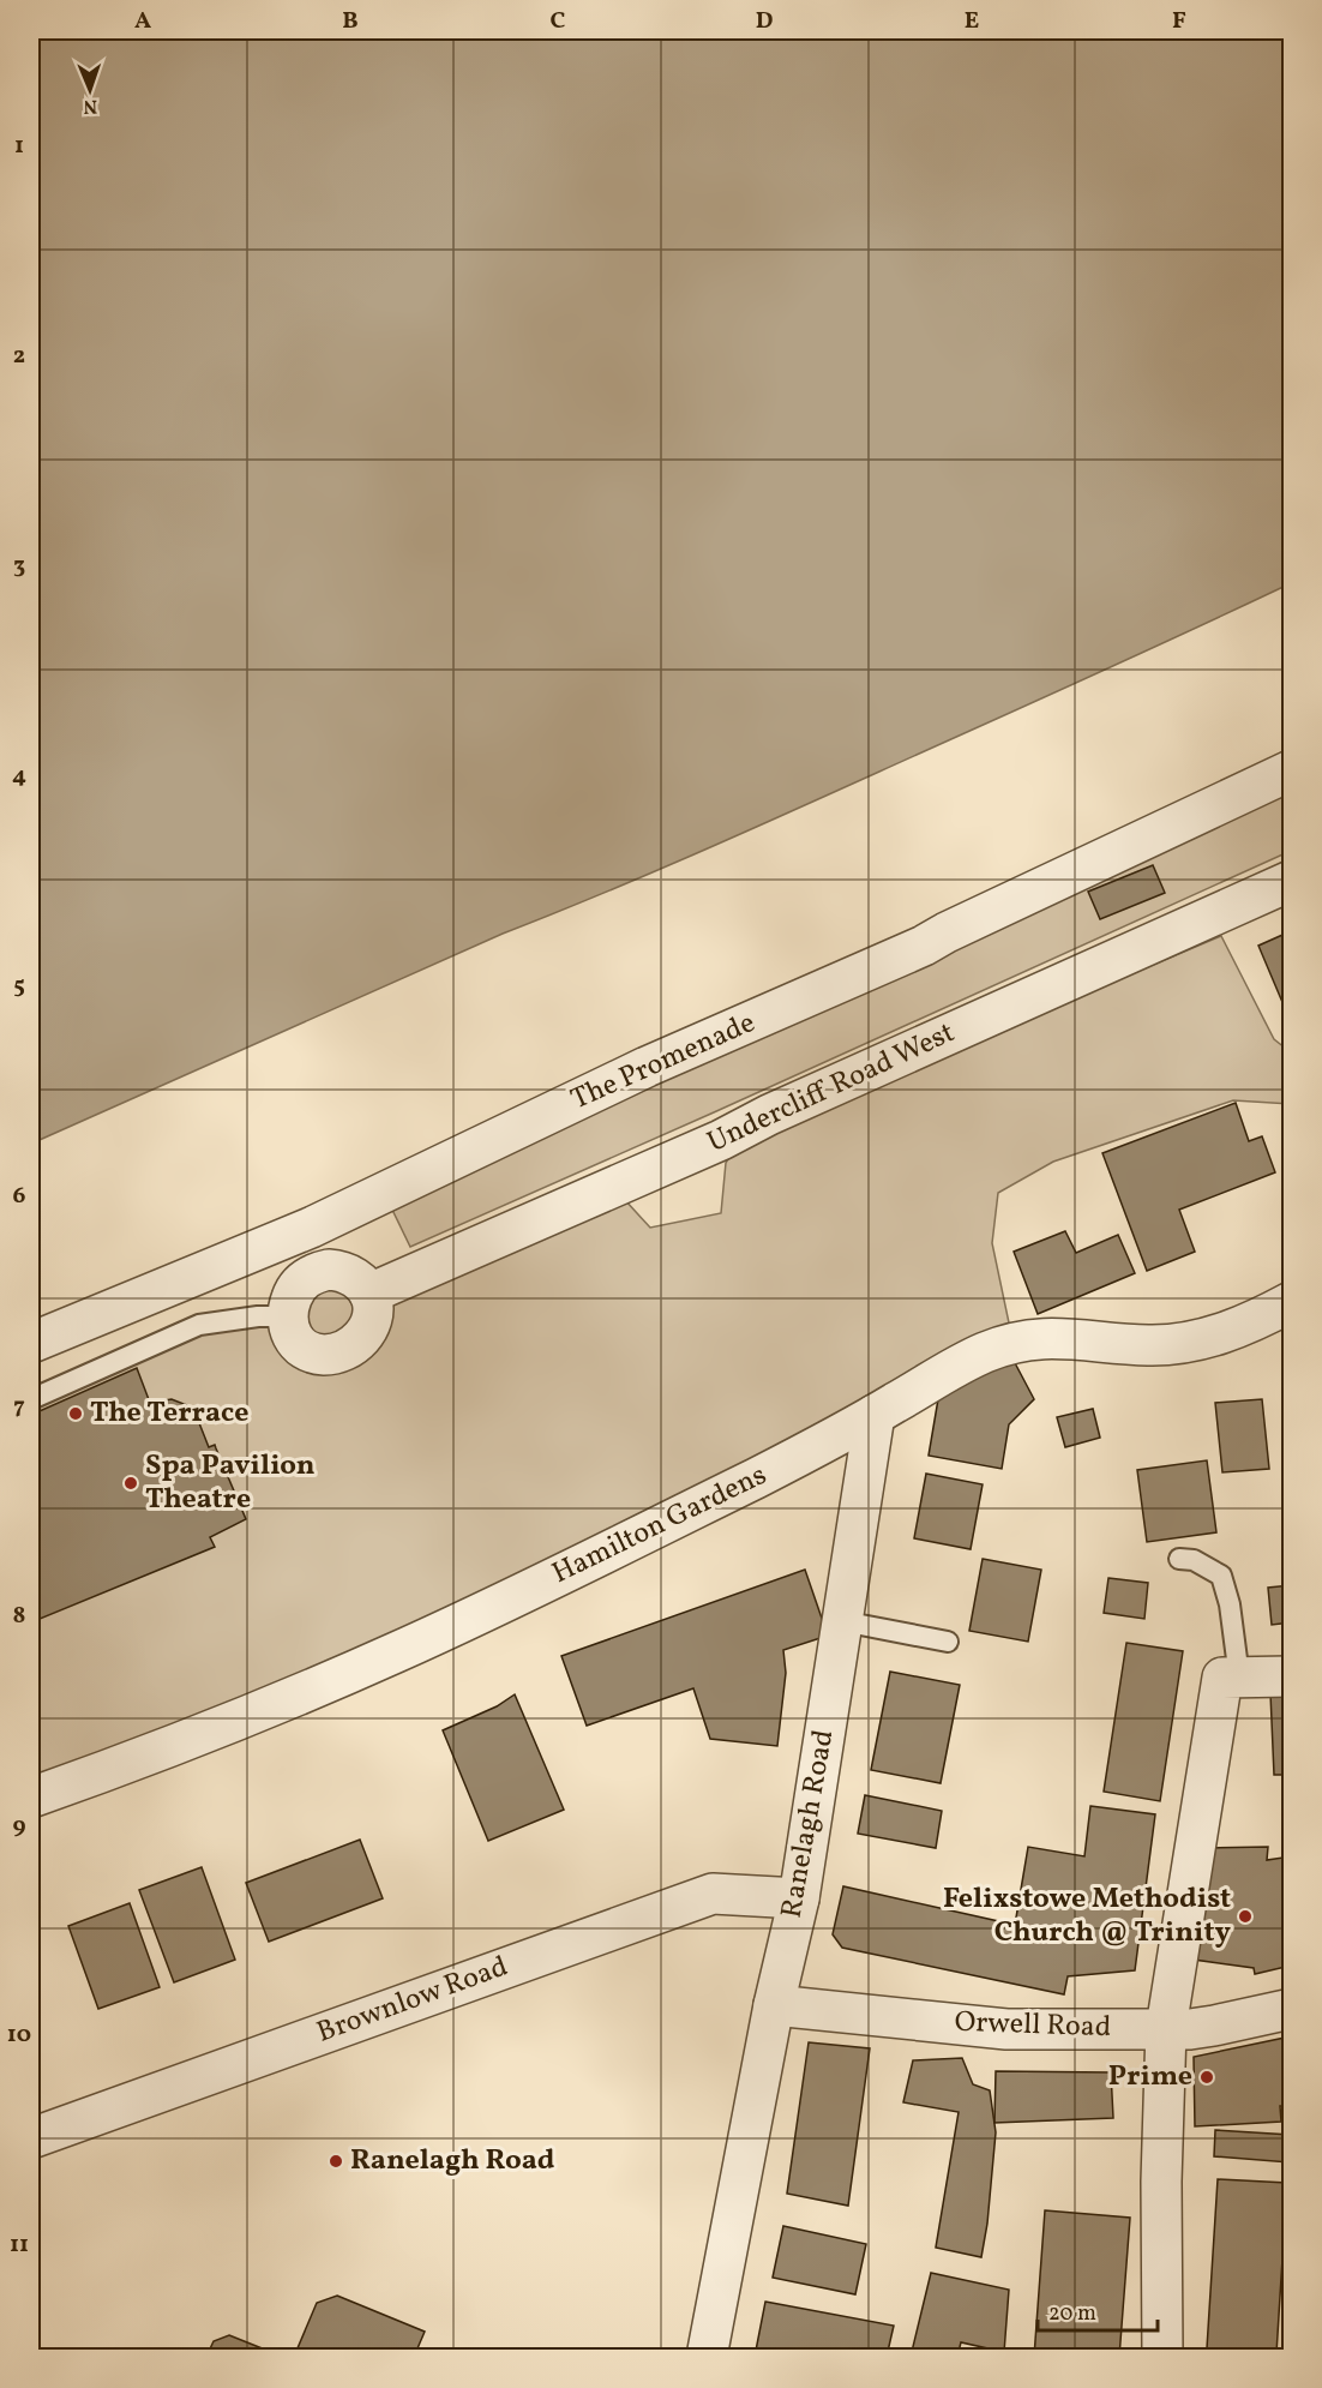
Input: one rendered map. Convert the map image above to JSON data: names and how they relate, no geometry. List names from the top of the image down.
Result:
{
  "streets": {
    "street": [
      "The Promenade",
      "Undercliff Road West",
      "Hamilton Gardens",
      "Ranelagh Road",
      "Brownlow Road",
      "Orwell Road"
    ]
  },
  "crossings": [
    ["Hamilton Gardens", "Ranelagh Road"],
    ["Ranelagh Road", "Brownlow Road"],
    ["Ranelagh Road", "Orwell Road"]
  ],
  "places": [
    "The Terrace",
    "Spa Pavilion Theatre",
    "Felixstowe Methodist Church @ Trinity",
    "Prime",
    "Ranelagh Road"
  ],
  "scale_bar": "20 m",
  "north": "bottom",
  "grid": {
    "columns": [
      "A",
      "B",
      "C",
      "D",
      "E",
      "F"
    ],
    "rows": [
      "1",
      "2",
      "3",
      "4",
      "5",
      "6",
      "7",
      "8",
      "9",
      "10",
      "11"
    ]
  }
}
